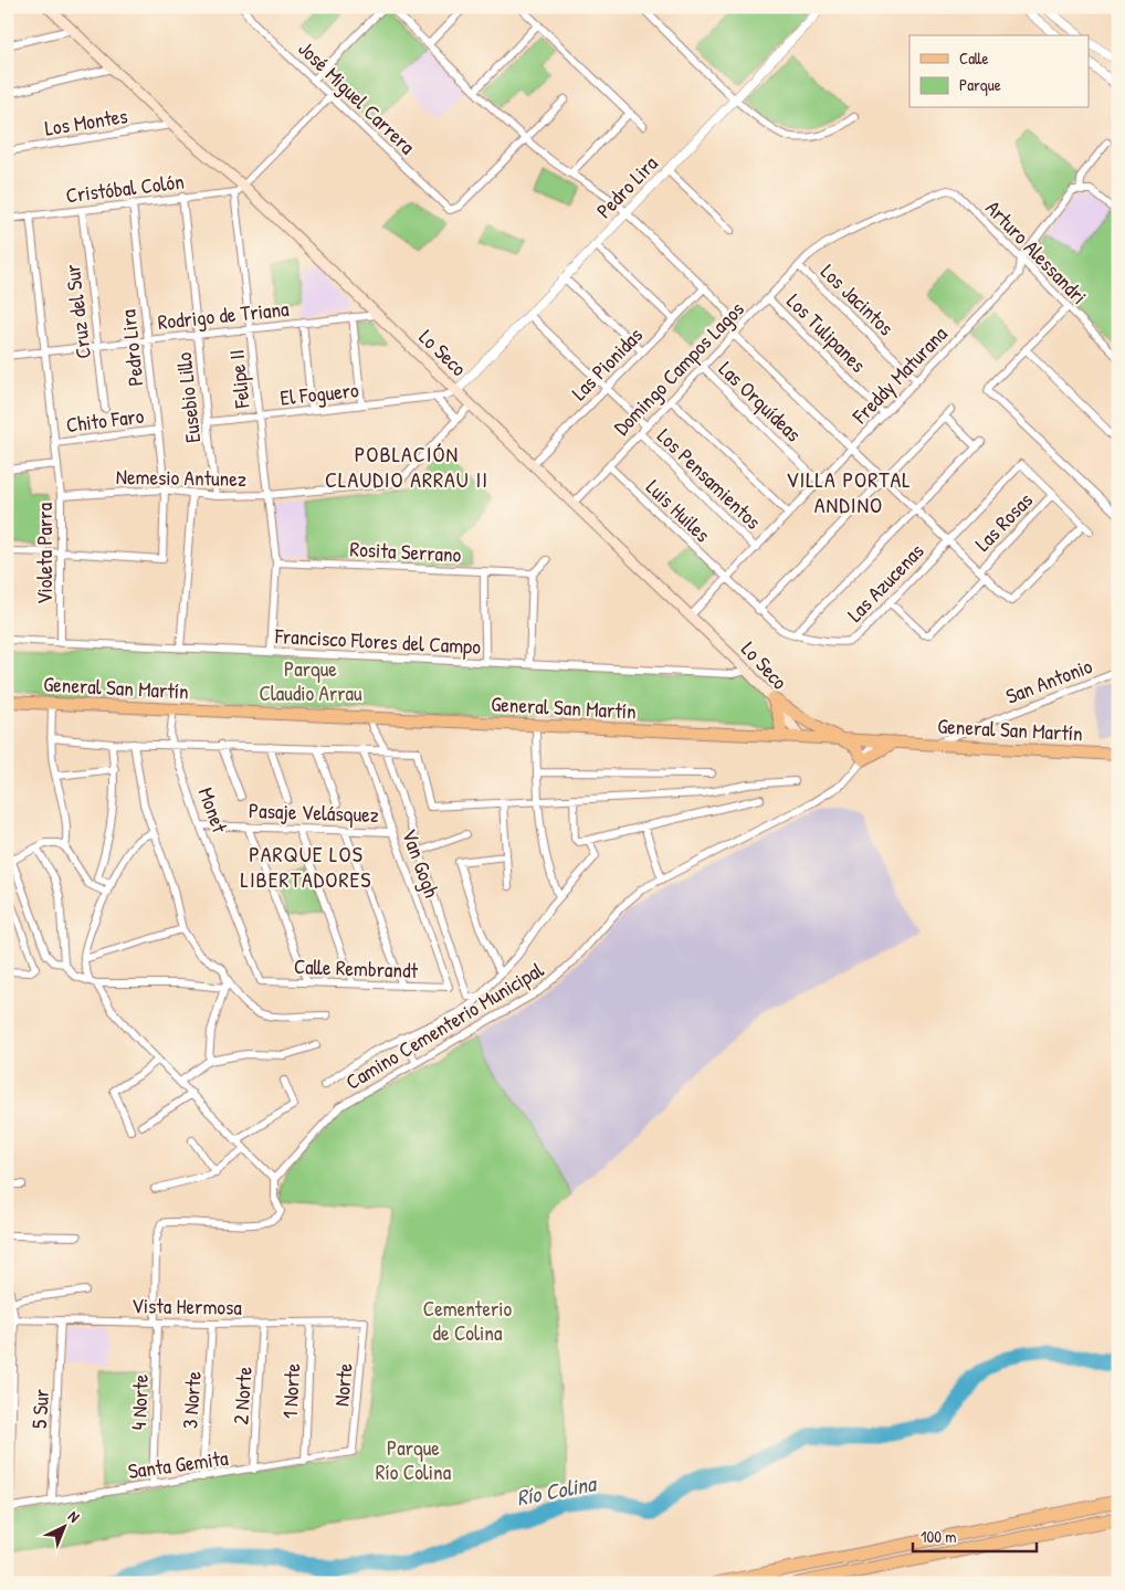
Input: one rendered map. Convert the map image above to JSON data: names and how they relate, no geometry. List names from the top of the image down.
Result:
{
  "streets": {
    "main road": ["Lo Seco", "General San Martín"],
    "street": [
      "José Miguel Carrera",
      "Los Montes",
      "Pedro Lira",
      "Cristóbal Colón",
      "Arturo Alessandri",
      "Los Jacintos",
      "Cruz del Sur",
      "Rodrigo de Triana",
      "Los Tulipanes",
      "Las Pionidas",
      "Domingo Campos Lagos",
      "Freddy Maturana",
      "Felipe II",
      "El Foguero",
      "Eusebio Lillo",
      "Las Orquídeas",
      "Chito Faro",
      "Nemesio Antunez",
      "Los Pensamientos",
      "Luis Huiles",
      "Las Rosas",
      "Rosita Serrano",
      "Violeta Parra",
      "Las Azucenas",
      "Francisco Flores del Campo",
      "San Antonio",
      "Monet",
      "Pasaje Velásquez",
      "Van Gogh",
      "Calle Rembrandt",
      "Camino Cementerio Municipal",
      "Vista Hermosa",
      "Norte",
      "1 Norte",
      "2 Norte",
      "3 Norte",
      "4 Norte",
      "5 Sur",
      "Santa Gemita"
    ]
  },
  "crossings": [
    ["Los Montes", "Lo Seco"],
    ["Pedro Lira", "Cristóbal Colón"],
    ["Pedro Lira", "Rodrigo de Triana"],
    ["Pedro Lira", "Lo Seco"],
    ["Pedro Lira", "El Foguero"],
    ["Pedro Lira", "Chito Faro"],
    ["Pedro Lira", "Nemesio Antunez"],
    ["Pedro Lira", "Los Pensamientos"],
    ["Pedro Lira", "Violeta Parra"],
    ["Cristóbal Colón", "Cruz del Sur"],
    ["Cristóbal Colón", "Felipe II"],
    ["Cristóbal Colón", "Eusebio Lillo"],
    ["Cristóbal Colón", "Violeta Parra"],
    ["Arturo Alessandri", "Domingo Campos Lagos"],
    ["Arturo Alessandri", "Freddy Maturana"],
    ["Los Jacintos", "Domingo Campos Lagos"],
    ["Los Jacintos", "Freddy Maturana"],
    ["Cruz del Sur", "Rodrigo de Triana"],
    ["Rodrigo de Triana", "Lo Seco"],
    ["Rodrigo de Triana", "Felipe II"],
    ["Rodrigo de Triana", "Eusebio Lillo"],
    ["Rodrigo de Triana", "Violeta Parra"],
    ["Los Tulipanes", "Domingo Campos Lagos"],
    ["Los Tulipanes", "Freddy Maturana"],
    ["Lo Seco", "Las Pionidas"],
    ["Lo Seco", "Domingo Campos Lagos"],
    ["Lo Seco", "Freddy Maturana"],
    ["Lo Seco", "El Foguero"],
    ["Lo Seco", "Nemesio Antunez"],
    ["Lo Seco", "Francisco Flores del Campo"],
    ["Lo Seco", "General San Martín"],
    ["Las Pionidas", "Los Pensamientos"],
    ["Domingo Campos Lagos", "Las Orquídeas"],
    ["Domingo Campos Lagos", "Los Pensamientos"],
    ["Domingo Campos Lagos", "Luis Huiles"],
    ["Freddy Maturana", "Las Orquídeas"],
    ["Freddy Maturana", "Los Pensamientos"],
    ["Freddy Maturana", "Luis Huiles"],
    ["Freddy Maturana", "Las Azucenas"],
    ["Felipe II", "El Foguero"],
    ["Felipe II", "Nemesio Antunez"],
    ["Felipe II", "Rosita Serrano"],
    ["Felipe II", "Francisco Flores del Campo"],
    ["El Foguero", "Eusebio Lillo"],
    ["Eusebio Lillo", "Nemesio Antunez"],
    ["Chito Faro", "Violeta Parra"],
    ["Nemesio Antunez", "Violeta Parra"],
    ["Luis Huiles", "Las Azucenas"],
    ["Las Rosas", "Las Azucenas"],
    ["Violeta Parra", "Francisco Flores del Campo"],
    ["San Antonio", "General San Martín"],
    ["General San Martín", "Monet"],
    ["General San Martín", "Camino Cementerio Municipal"],
    ["Monet", "Pasaje Velásquez"],
    ["Monet", "Calle Rembrandt"],
    ["Pasaje Velásquez", "Van Gogh"],
    ["Van Gogh", "Calle Rembrandt"],
    ["Vista Hermosa", "Norte"],
    ["Vista Hermosa", "1 Norte"],
    ["Vista Hermosa", "2 Norte"],
    ["Vista Hermosa", "3 Norte"],
    ["Vista Hermosa", "4 Norte"],
    ["Vista Hermosa", "5 Sur"],
    ["Norte", "Santa Gemita"],
    ["1 Norte", "Santa Gemita"],
    ["2 Norte", "Santa Gemita"],
    ["3 Norte", "Santa Gemita"],
    ["4 Norte", "Santa Gemita"],
    ["5 Sur", "Santa Gemita"]
  ],
  "districts": ["POBLACIÓN CLAUDIO ARRAU II", "VILLA PORTAL ANDINO", "PARQUE LOS LIBERTADORES"],
  "water": ["Río Colina"],
  "parks": ["Parque Claudio Arrau", "Cementerio de Colina", "Parque Río Colina"],
  "legend": ["Calle", "Parque"],
  "scale_bar": "100 m",
  "north": "top right"
}
